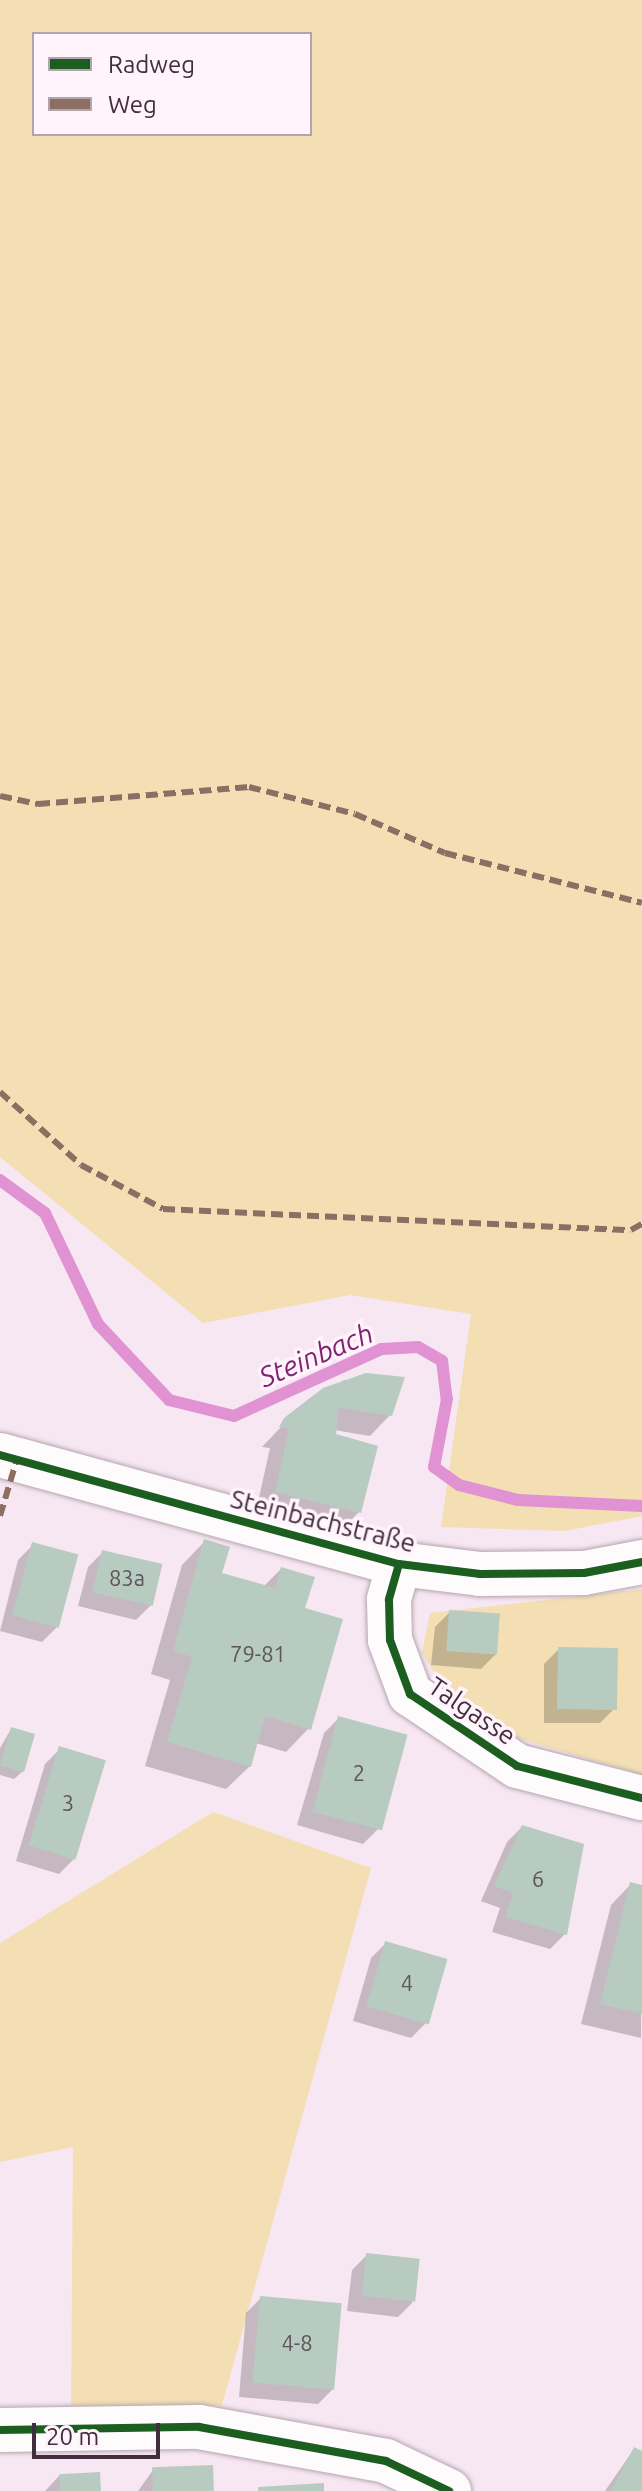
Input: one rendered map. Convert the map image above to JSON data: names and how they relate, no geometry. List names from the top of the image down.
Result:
{
  "streets": {
    "street": ["Steinbachstraße", "Talgasse"]
  },
  "crossings": [
    ["Steinbachstraße", "Talgasse"]
  ],
  "water": ["Steinbach"],
  "house_numbers": [
    "83a",
    "79-81",
    "2",
    "3",
    "6",
    "4",
    "4-8"
  ],
  "legend": ["Radweg", "Weg"],
  "scale_bar": "20 m"
}
